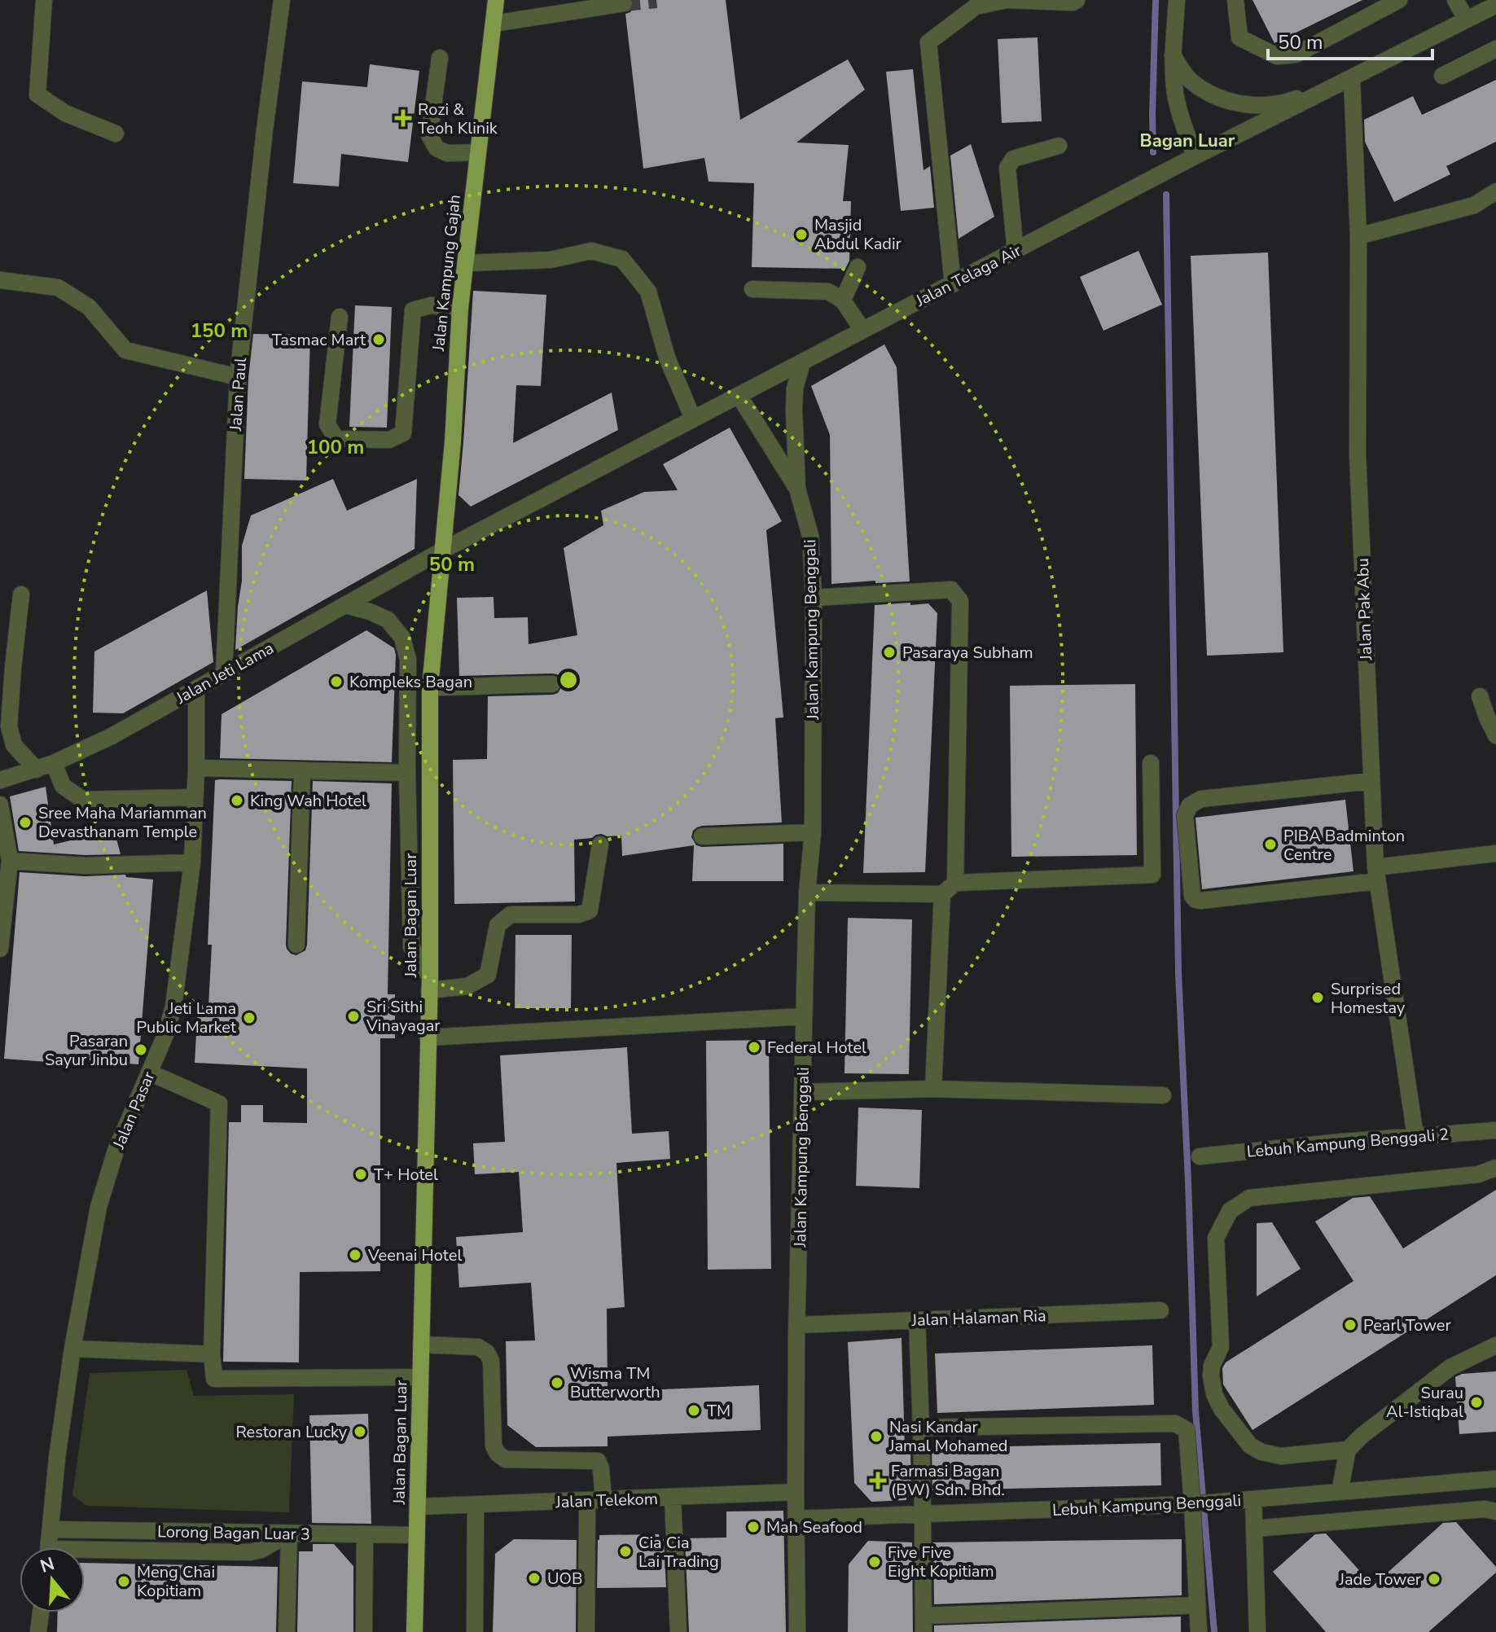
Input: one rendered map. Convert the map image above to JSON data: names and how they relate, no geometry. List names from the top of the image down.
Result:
{
  "streets": {
    "main road": ["Jalan Kampung Gajah", "Jalan Bagan Luar"],
    "street": [
      "Jalan Telaga Air",
      "Jalan Paul",
      "Jalan Pak Abu",
      "Jalan Kampung Benggali",
      "Jalan Jeti Lama",
      "Jalan Pasar",
      "Lebuh Kampung Benggali 2",
      "Jalan Halaman Ria",
      "Jalan Telekom",
      "Lebuh Kampung Benggali",
      "Lorong Bagan Luar 3"
    ]
  },
  "crossings": [
    ["Jalan Kampung Gajah", "Jalan Telaga Air"],
    ["Jalan Kampung Gajah", "Jalan Jeti Lama"],
    ["Jalan Kampung Gajah", "Jalan Bagan Luar"],
    ["Jalan Telaga Air", "Jalan Pak Abu"],
    ["Jalan Telaga Air", "Jalan Jeti Lama"],
    ["Jalan Telaga Air", "Jalan Bagan Luar"],
    ["Jalan Paul", "Jalan Jeti Lama"],
    ["Jalan Pak Abu", "Lebuh Kampung Benggali 2"],
    ["Jalan Kampung Benggali", "Jalan Halaman Ria"],
    ["Jalan Kampung Benggali", "Jalan Telekom"],
    ["Jalan Kampung Benggali", "Lebuh Kampung Benggali"],
    ["Jalan Jeti Lama", "Jalan Bagan Luar"],
    ["Jalan Jeti Lama", "Jalan Pasar"],
    ["Jalan Bagan Luar", "Jalan Telekom"],
    ["Jalan Bagan Luar", "Lorong Bagan Luar 3"],
    ["Jalan Pasar", "Lorong Bagan Luar 3"]
  ],
  "districts": ["Bagan Luar"],
  "places": {
    "health": ["Rozi & Teoh Klinik", "Farmasi Bagan (BW) Sdn. Bhd."],
    "other": [
      "Masjid Abdul Kadir",
      "Tasmac Mart",
      "Pasaraya Subham",
      "Kompleks Bagan",
      "King Wah Hotel",
      "Sree Maha Mariamman Devasthanam Temple",
      "PIBA Badminton Centre",
      "Surprised Homestay",
      "Sri Sithi Vinayagar",
      "Jeti Lama Public Market",
      "Federal Hotel",
      "Pasaran Sayur Jinbu",
      "T+ Hotel",
      "Veenai Hotel",
      "Pearl Tower",
      "Wisma TM Butterworth",
      "Surau Al-Istiqbal",
      "TM",
      "Restoran Lucky",
      "Nasi Kandar Jamal Mohamed",
      "Mah Seafood",
      "Cia Cia Lai Trading",
      "Five Five Eight Kopitiam",
      "UOB",
      "Jade Tower",
      "Meng Chai Kopitiam"
    ]
  },
  "scale_bar": "50 m",
  "north": "top",
  "rings": ["150 m", "100 m", "50 m"]
}
